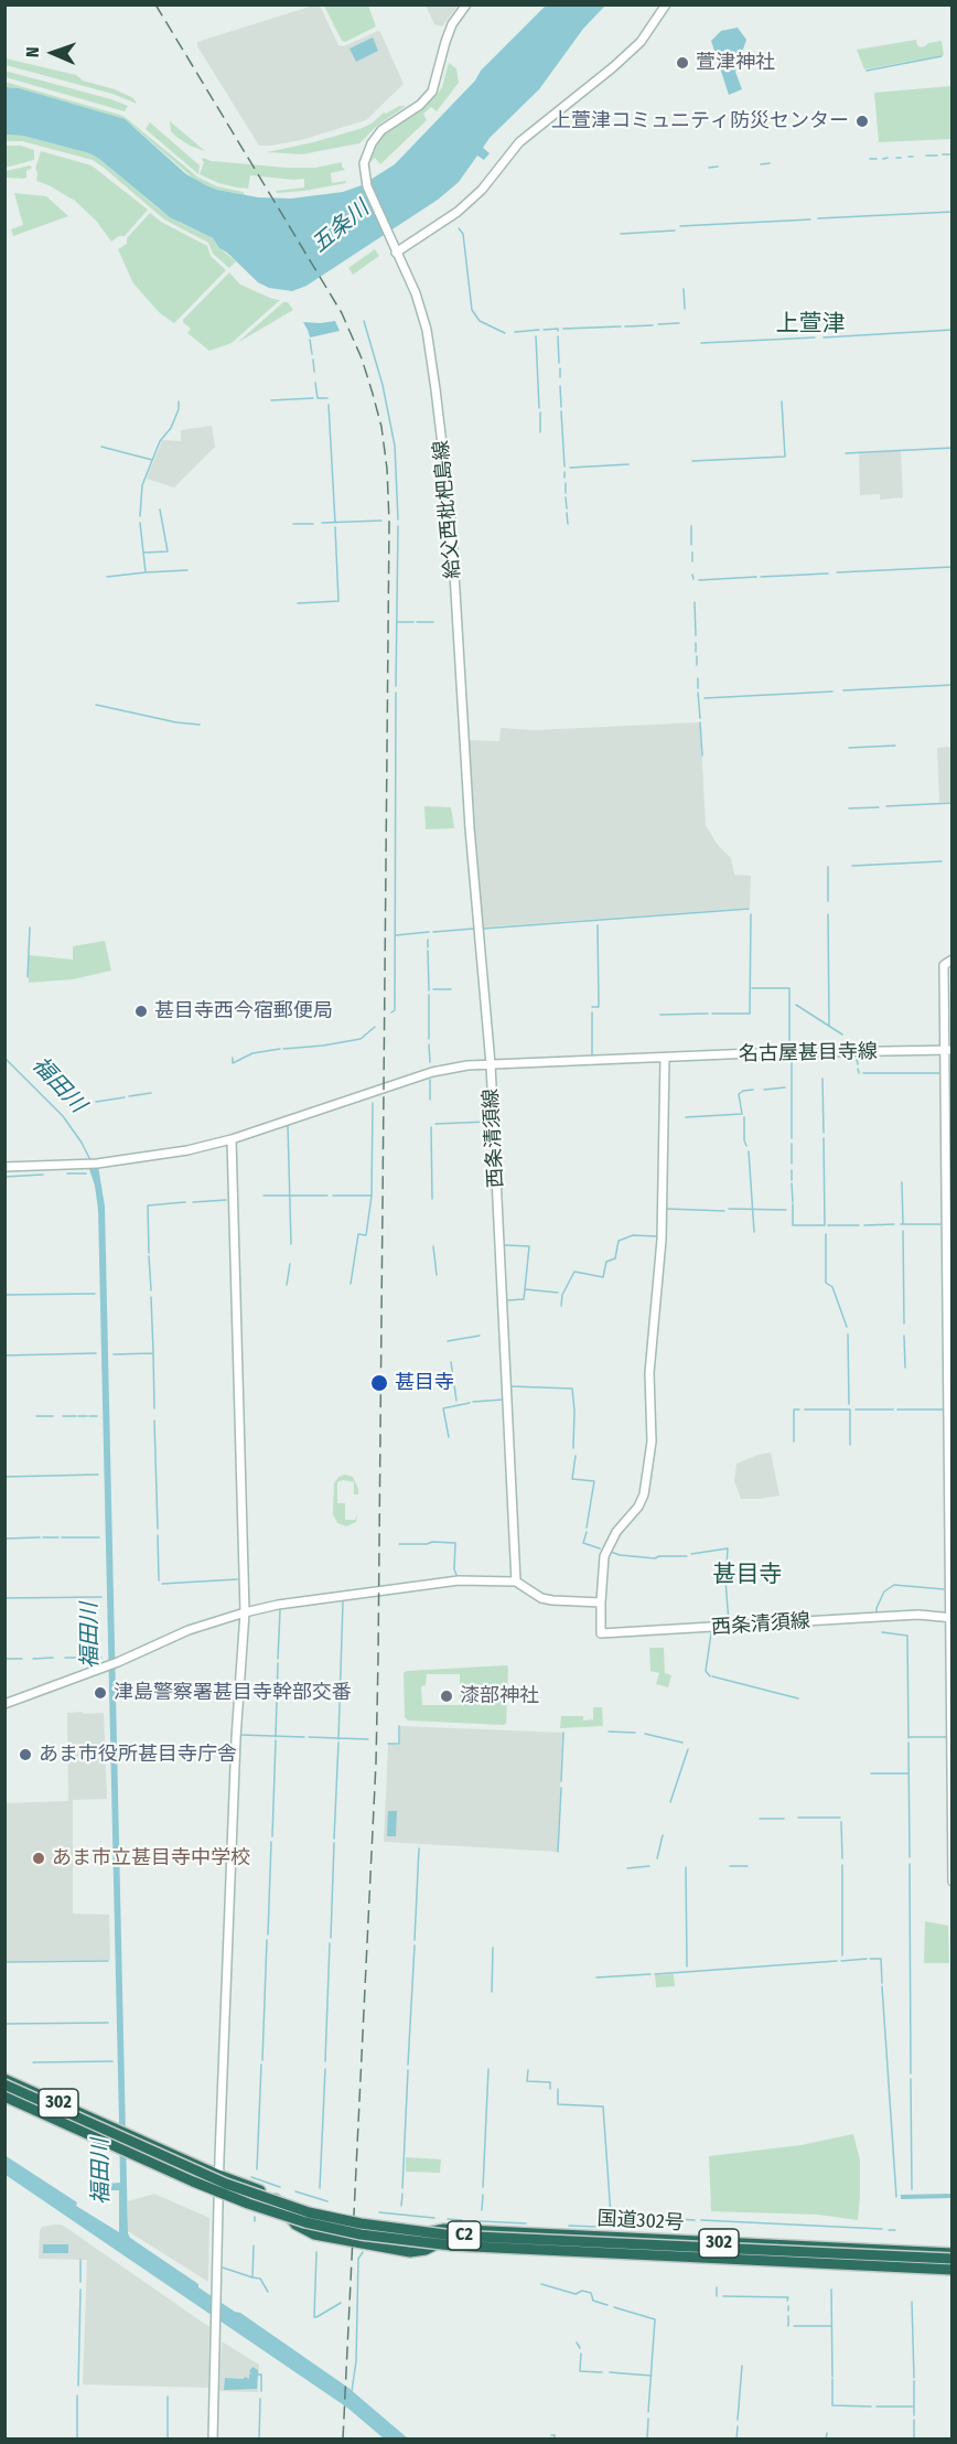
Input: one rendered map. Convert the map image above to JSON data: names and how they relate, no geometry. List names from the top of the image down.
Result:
{
  "streets": {
    "highway": ["302", "国道302号", "C2"],
    "main road": ["給父西枇杷島線", "名古屋甚目寺線", "西条清須線"]
  },
  "crossings": [
    ["給父西枇杷島線", "名古屋甚目寺線"],
    ["給父西枇杷島線", "西条清須線"],
    ["名古屋甚目寺線", "西条清須線"],
    ["国道302号", "C2"]
  ],
  "districts": ["上萱津", "甚目寺"],
  "water": ["五条川", "福田川"],
  "places": [
    "萱津神社",
    "上萱津コミュニティ防災センター",
    "甚目寺西今宿郵便局",
    "甚目寺",
    "津島警察署甚目寺幹部交番",
    "漆部神社",
    "あま市役所甚目寺庁舎",
    "あま市立甚目寺中学校"
  ],
  "north": "left"
}
